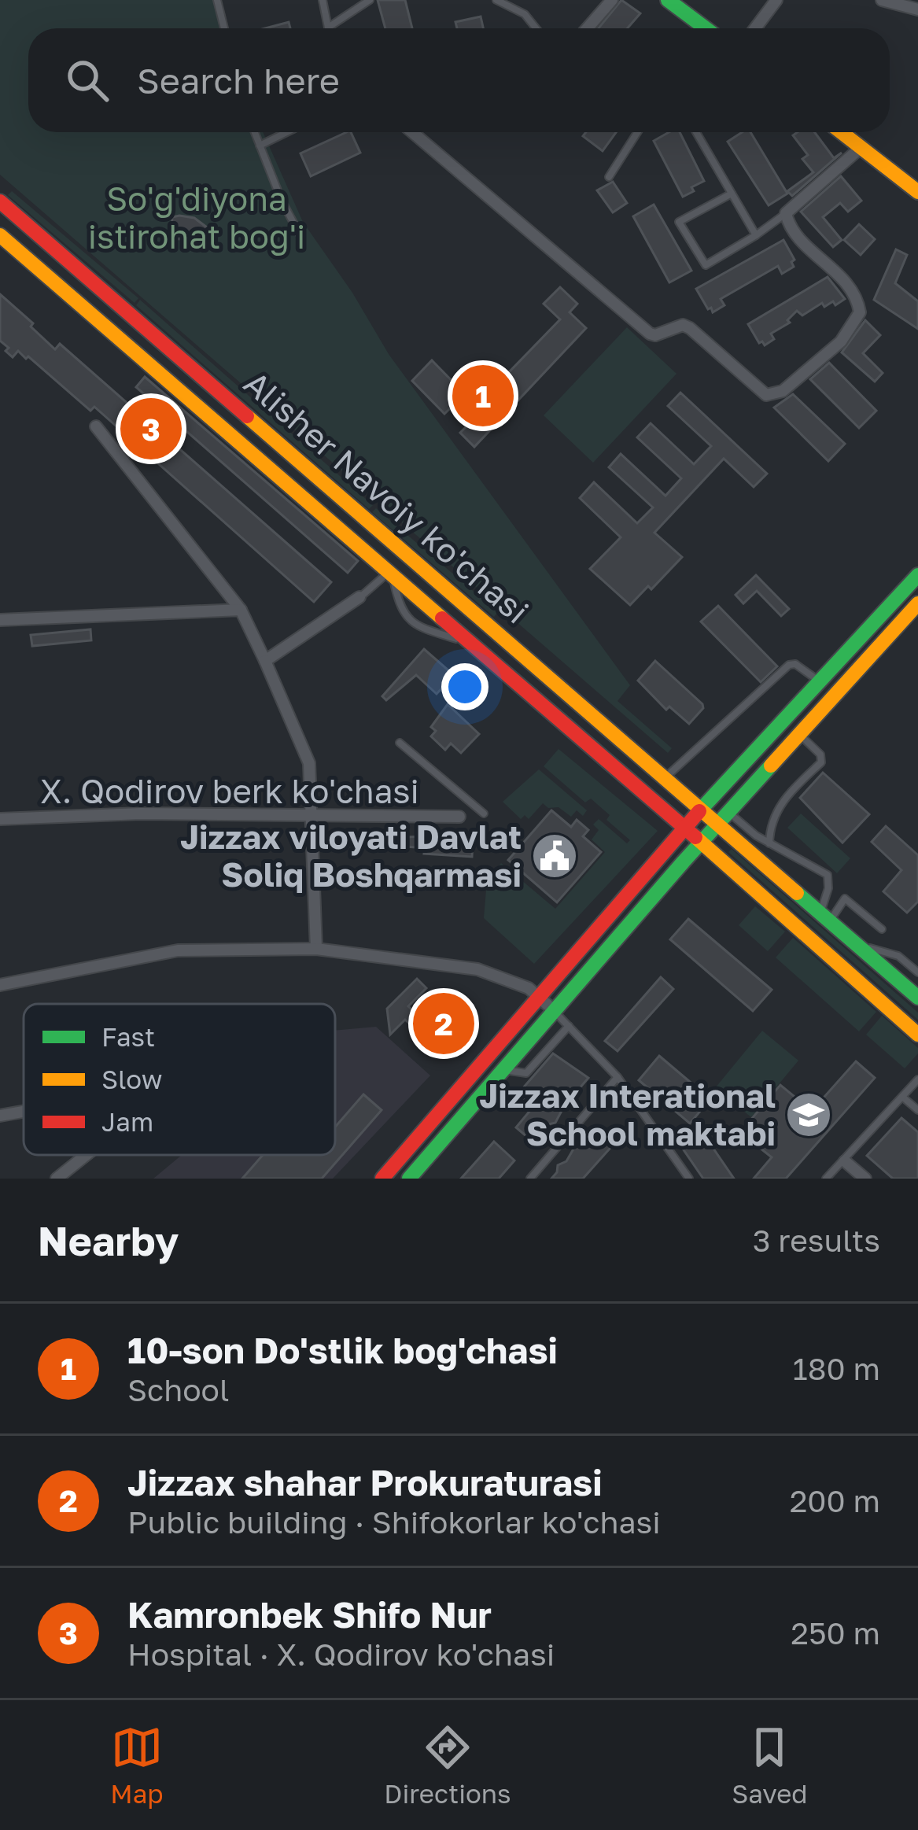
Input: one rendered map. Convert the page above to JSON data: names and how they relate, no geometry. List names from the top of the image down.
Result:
{
  "streets": {
    "main road": ["Alisher Navoiy ko'chasi"],
    "street": ["X. Qodirov berk ko'chasi"]
  },
  "parks": ["So'g'diyona istirohat bog'i"],
  "places": {
    "public building": ["Jizzax viloyati Davlat Soliq Boshqarmasi"],
    "school or university": ["Jizzax Interational School maktabi"]
  },
  "legend": ["Fast", "Slow", "Jam"],
  "page": {
    "search": "Search here",
    "pins": ["1", "3", "2"],
    "heading": ["Nearby", "3 results"],
    "list": [
      {
        "mark": "1",
        "name": "10-son Do'stlik bog'chasi",
        "note": "School",
        "value": "180 m"
      },
      {
        "mark": "2",
        "name": "Jizzax shahar Prokuraturasi",
        "note": "Public building · Shifokorlar ko'chasi",
        "value": "200 m"
      },
      {
        "mark": "3",
        "name": "Kamronbek Shifo Nur",
        "note": "Hospital · X. Qodirov ko'chasi",
        "value": "250 m"
      }
    ],
    "nav": ["Map", "Directions", "Saved"]
  }
}
